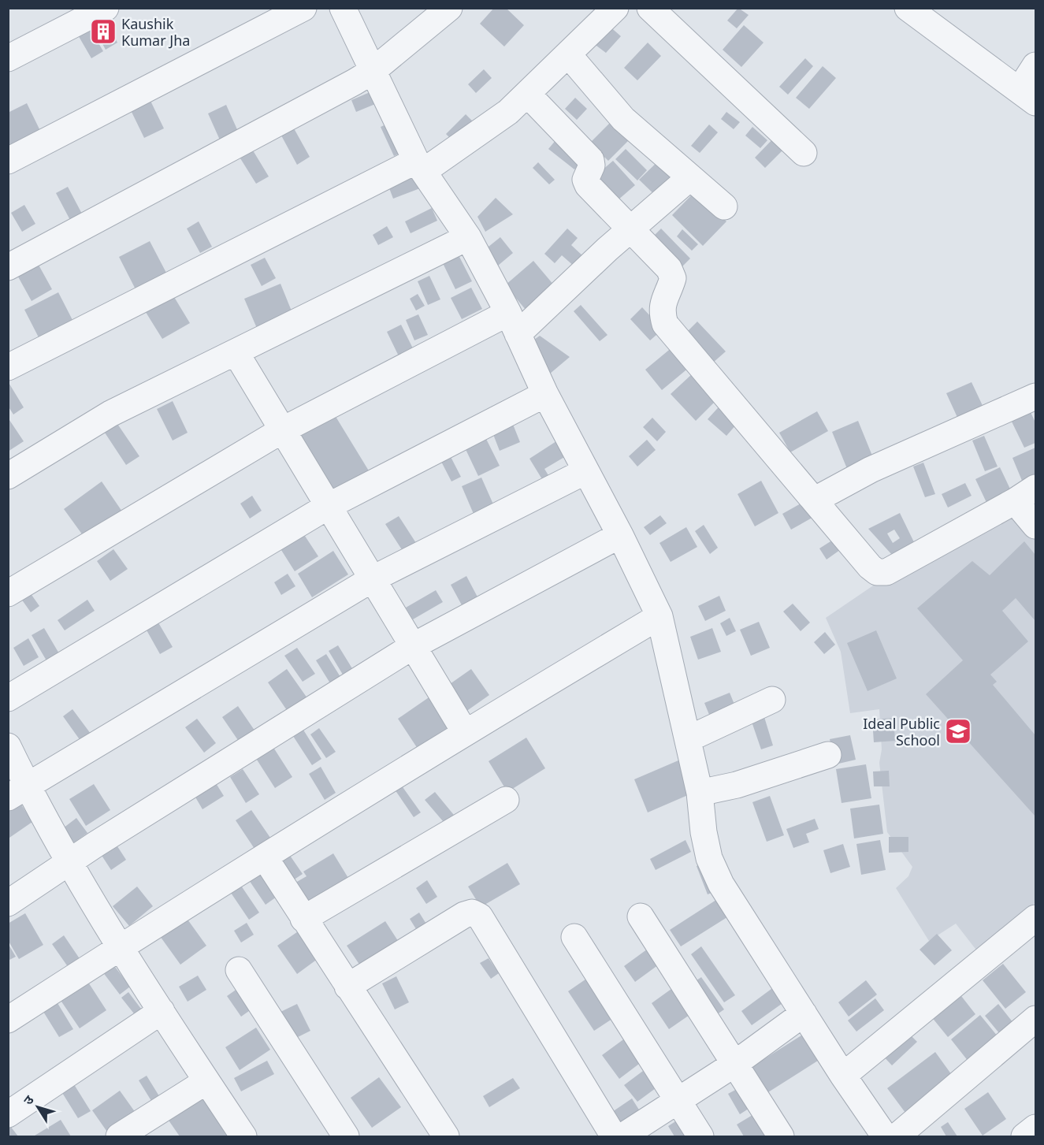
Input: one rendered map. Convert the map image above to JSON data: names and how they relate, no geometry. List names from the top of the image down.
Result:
{
  "places": {
    "building": ["Kaushik Kumar Jha"],
    "school or university": ["Ideal Public School"]
  },
  "north": "top left"
}
